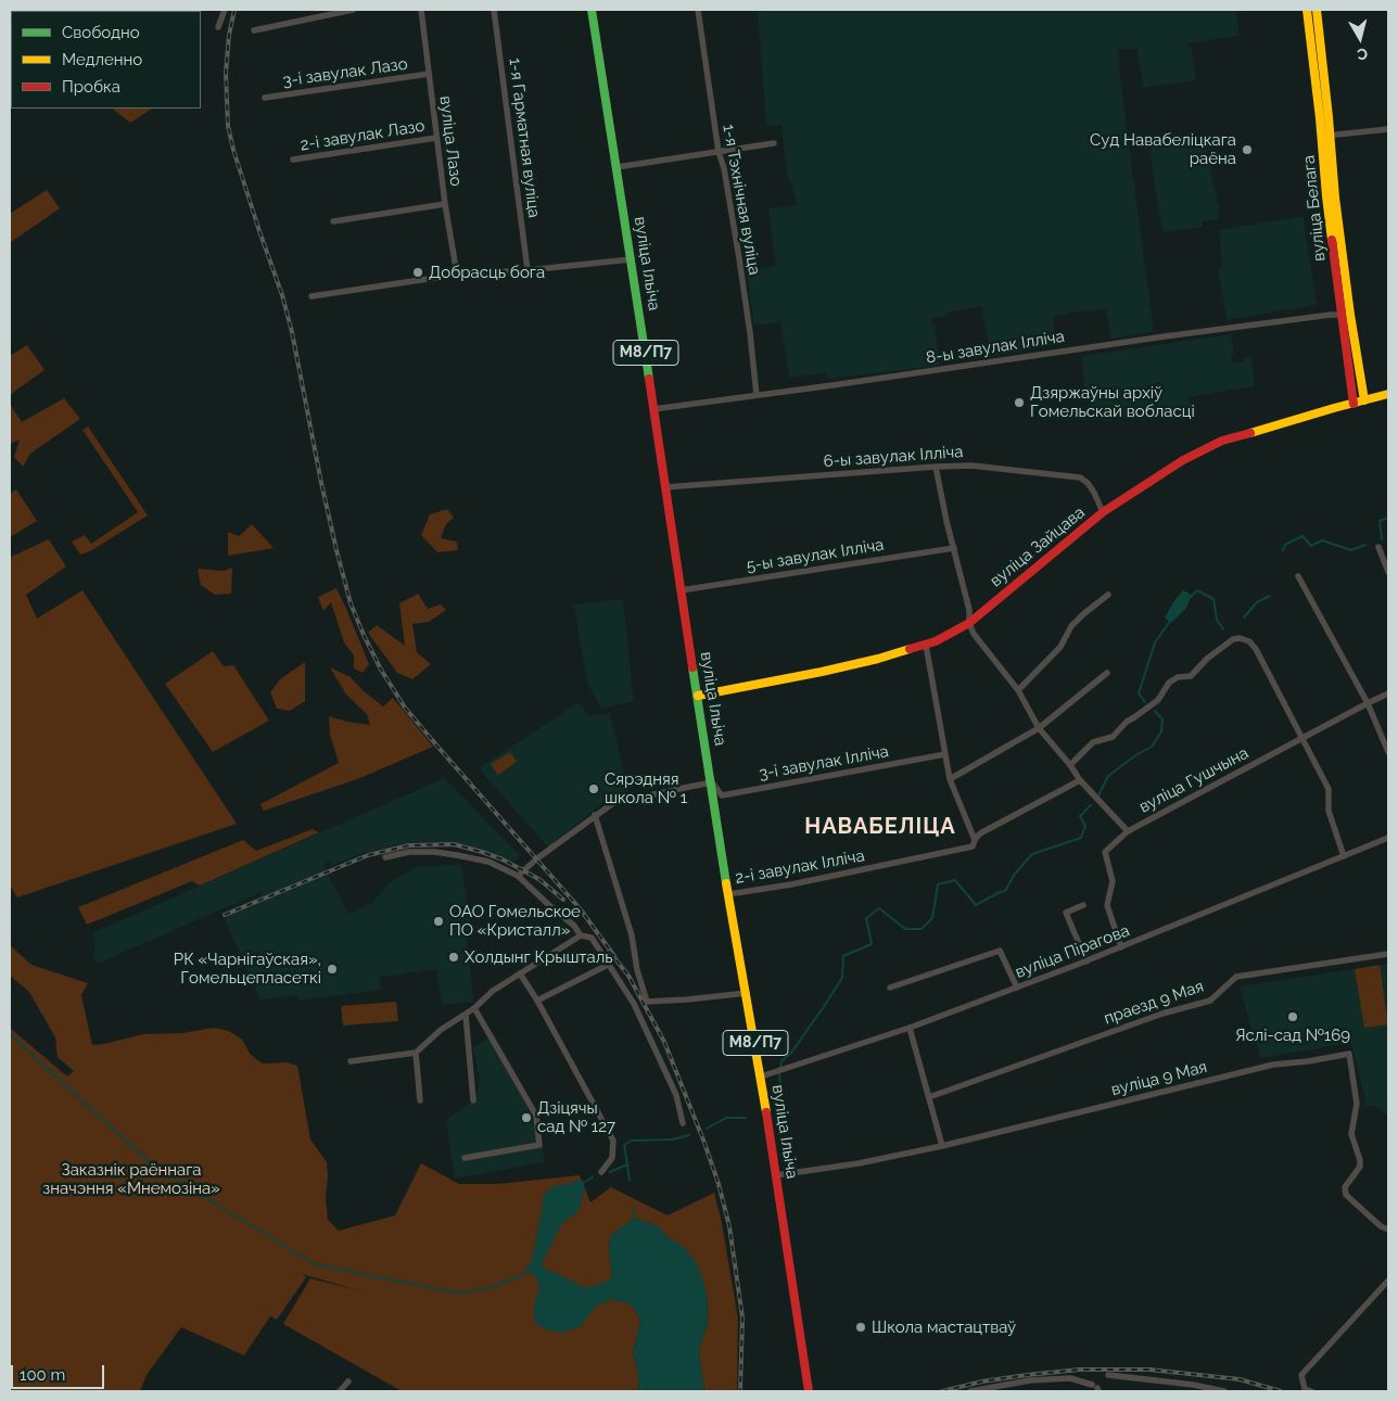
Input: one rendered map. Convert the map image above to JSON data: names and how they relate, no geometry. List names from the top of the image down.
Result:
{
  "streets": {
    "street": [
      "3-і завулак Лазо",
      "2-і завулак Лазо",
      "1-я Гарматная вуліца",
      "вуліца Лазо",
      "1-я Тэхнічная вуліца",
      "вуліца Белага",
      "вуліца Ільіча",
      "8-ы завулак Ілліча",
      "М8/П7",
      "6-ы завулак Ілліча",
      "вуліца Зайцава",
      "5-ы завулак Ілліча",
      "3-і завулак Ілліча",
      "вуліца Гушчына",
      "2-і завулак Ілліча",
      "вуліца Пірагова",
      "праезд 9 Мая",
      "вуліца 9 Мая"
    ]
  },
  "crossings": [
    ["3-і завулак Лазо", "вуліца Лазо"],
    ["2-і завулак Лазо", "вуліца Лазо"],
    ["1-я Тэхнічная вуліца", "8-ы завулак Ілліча"],
    ["вуліца Белага", "8-ы завулак Ілліча"],
    ["вуліца Белага", "вуліца Зайцава"],
    ["вуліца Ільіча", "8-ы завулак Ілліча"],
    ["вуліца Ільіча", "6-ы завулак Ілліча"],
    ["вуліца Ільіча", "вуліца Зайцава"],
    ["вуліца Ільіча", "5-ы завулак Ілліча"],
    ["вуліца Ільіча", "3-і завулак Ілліча"],
    ["вуліца Ільіча", "2-і завулак Ілліча"],
    ["вуліца Ільіча", "вуліца Пірагова"],
    ["вуліца Ільіча", "вуліца 9 Мая"],
    ["6-ы завулак Ілліча", "вуліца Зайцава"],
    ["вуліца Гушчына", "вуліца Пірагова"]
  ],
  "districts": ["НАВАБЕЛІЦА"],
  "parks": ["Заказнік раённага значэння «Мнемозіна»"],
  "places": [
    "Суд Навабеліцкага раёна",
    "Добрасць бога",
    "Дзяржаўны архіў Гомельскай вобласці",
    "Сярэдняя школа № 1",
    "ОАО Гомельское ПО «Кристалл»",
    "Холдынг Крышталь",
    "РК «Чарнігаўская», Гомельцепласеткі",
    "Яслі-сад №169",
    "Дзіцячы сад № 127",
    "Школа мастацтваў"
  ],
  "legend": ["Свободно", "Медленно", "Пробка"],
  "scale_bar": "100 m",
  "north": "bottom"
}
